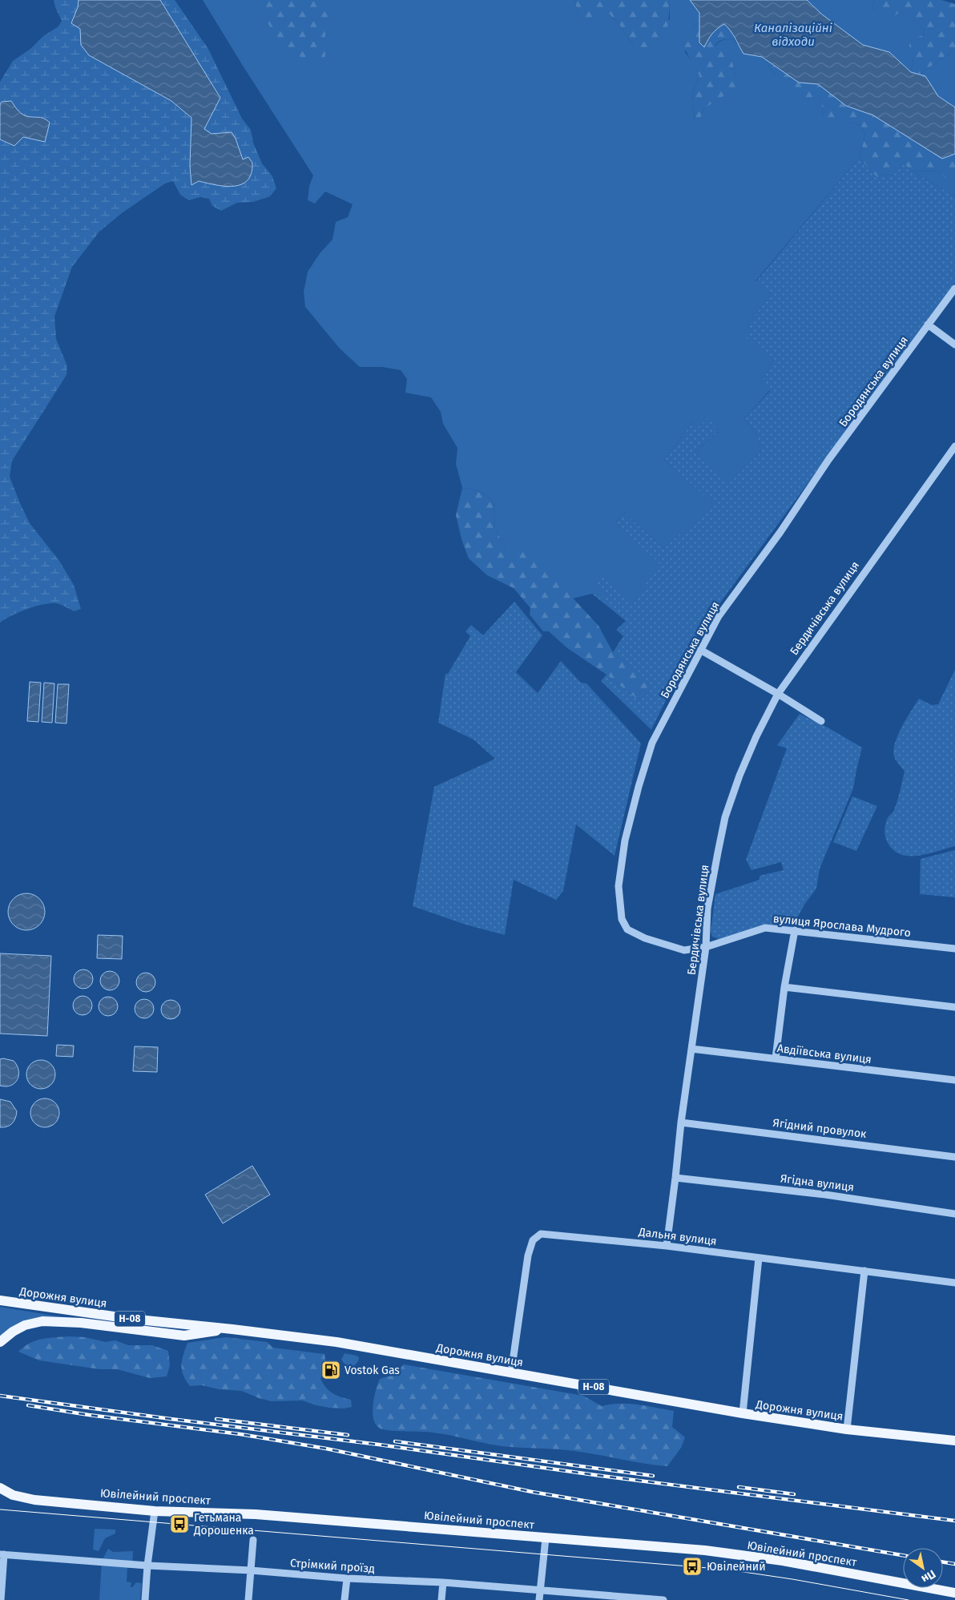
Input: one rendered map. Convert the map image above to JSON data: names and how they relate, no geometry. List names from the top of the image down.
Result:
{
  "streets": {
    "main road": ["Дорожня вулиця", "Н-08", "Ювілейний проспект"],
    "street": [
      "Бородянська вулиця",
      "Бердичівська вулиця",
      "вулиця Ярослава Мудрого",
      "Авдіївська вулиця",
      "Ягідний провулок",
      "Ягідна вулиця",
      "Дальня вулиця",
      "Стрімкий проїзд"
    ]
  },
  "crossings": [
    ["Бородянська вулиця", "Бердичівська вулиця"],
    ["Бородянська вулиця", "вулиця Ярослава Мудрого"],
    ["Бердичівська вулиця", "вулиця Ярослава Мудрого"],
    ["Бердичівська вулиця", "Авдіївська вулиця"],
    ["Бердичівська вулиця", "Ягідний провулок"],
    ["Бердичівська вулиця", "Ягідна вулиця"],
    ["Бердичівська вулиця", "Дальня вулиця"],
    ["Дальня вулиця", "Дорожня вулиця"]
  ],
  "water": ["Каналізаційні відходи"],
  "places": {
    "fuel station": ["Vostok Gas"],
    "bus stop": ["Гетьмана Дорошенка", "Ювілейний"]
  },
  "north": "bottom right"
}
